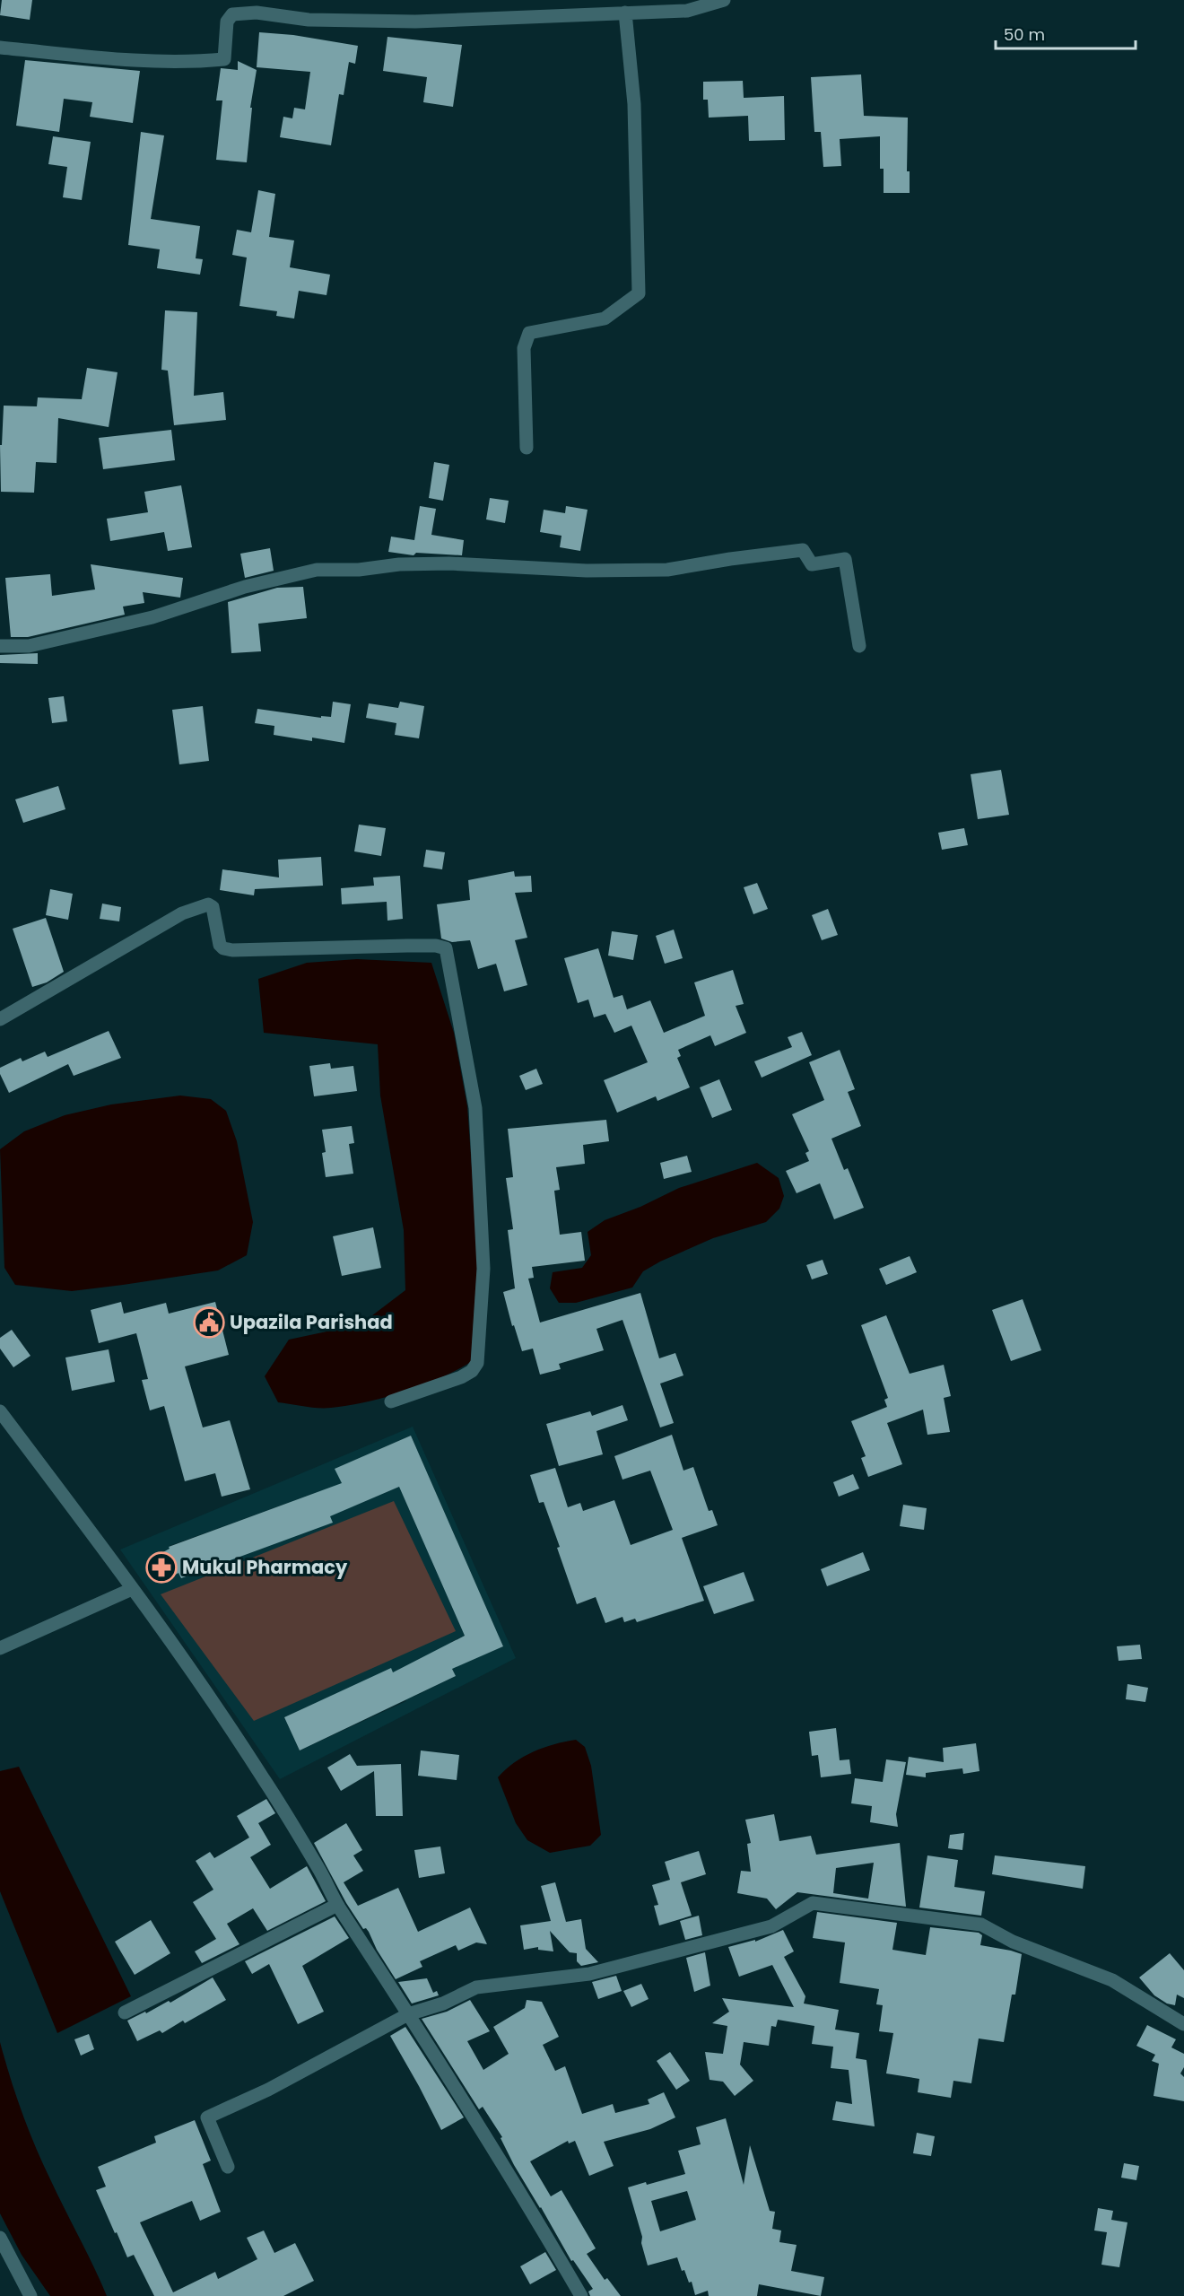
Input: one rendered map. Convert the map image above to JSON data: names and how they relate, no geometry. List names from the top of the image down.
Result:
{
  "places": {
    "public building": ["Upazila Parishad"],
    "pharmacy": ["Mukul Pharmacy"]
  },
  "scale_bar": "50 m"
}
